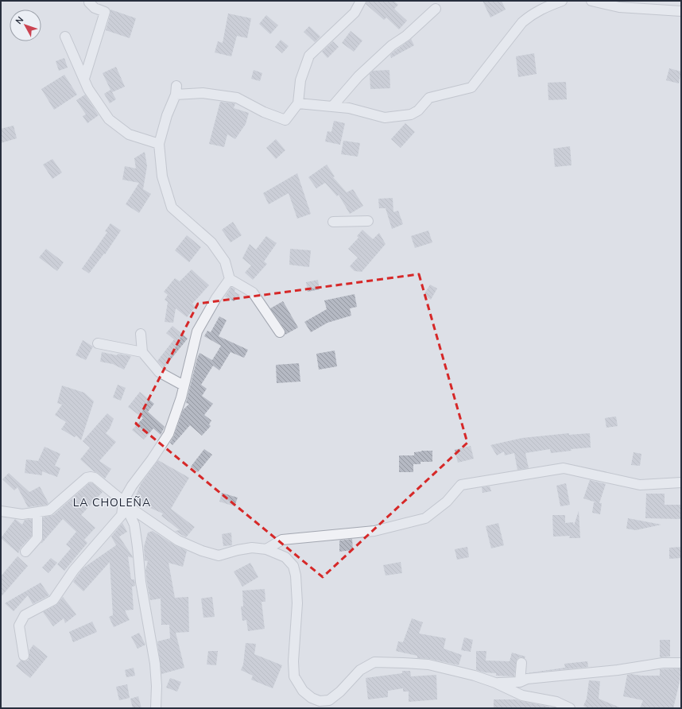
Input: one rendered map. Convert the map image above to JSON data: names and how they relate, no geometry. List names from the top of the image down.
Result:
{
  "districts": ["LA CHOLEÑA"],
  "north": "top left"
}
